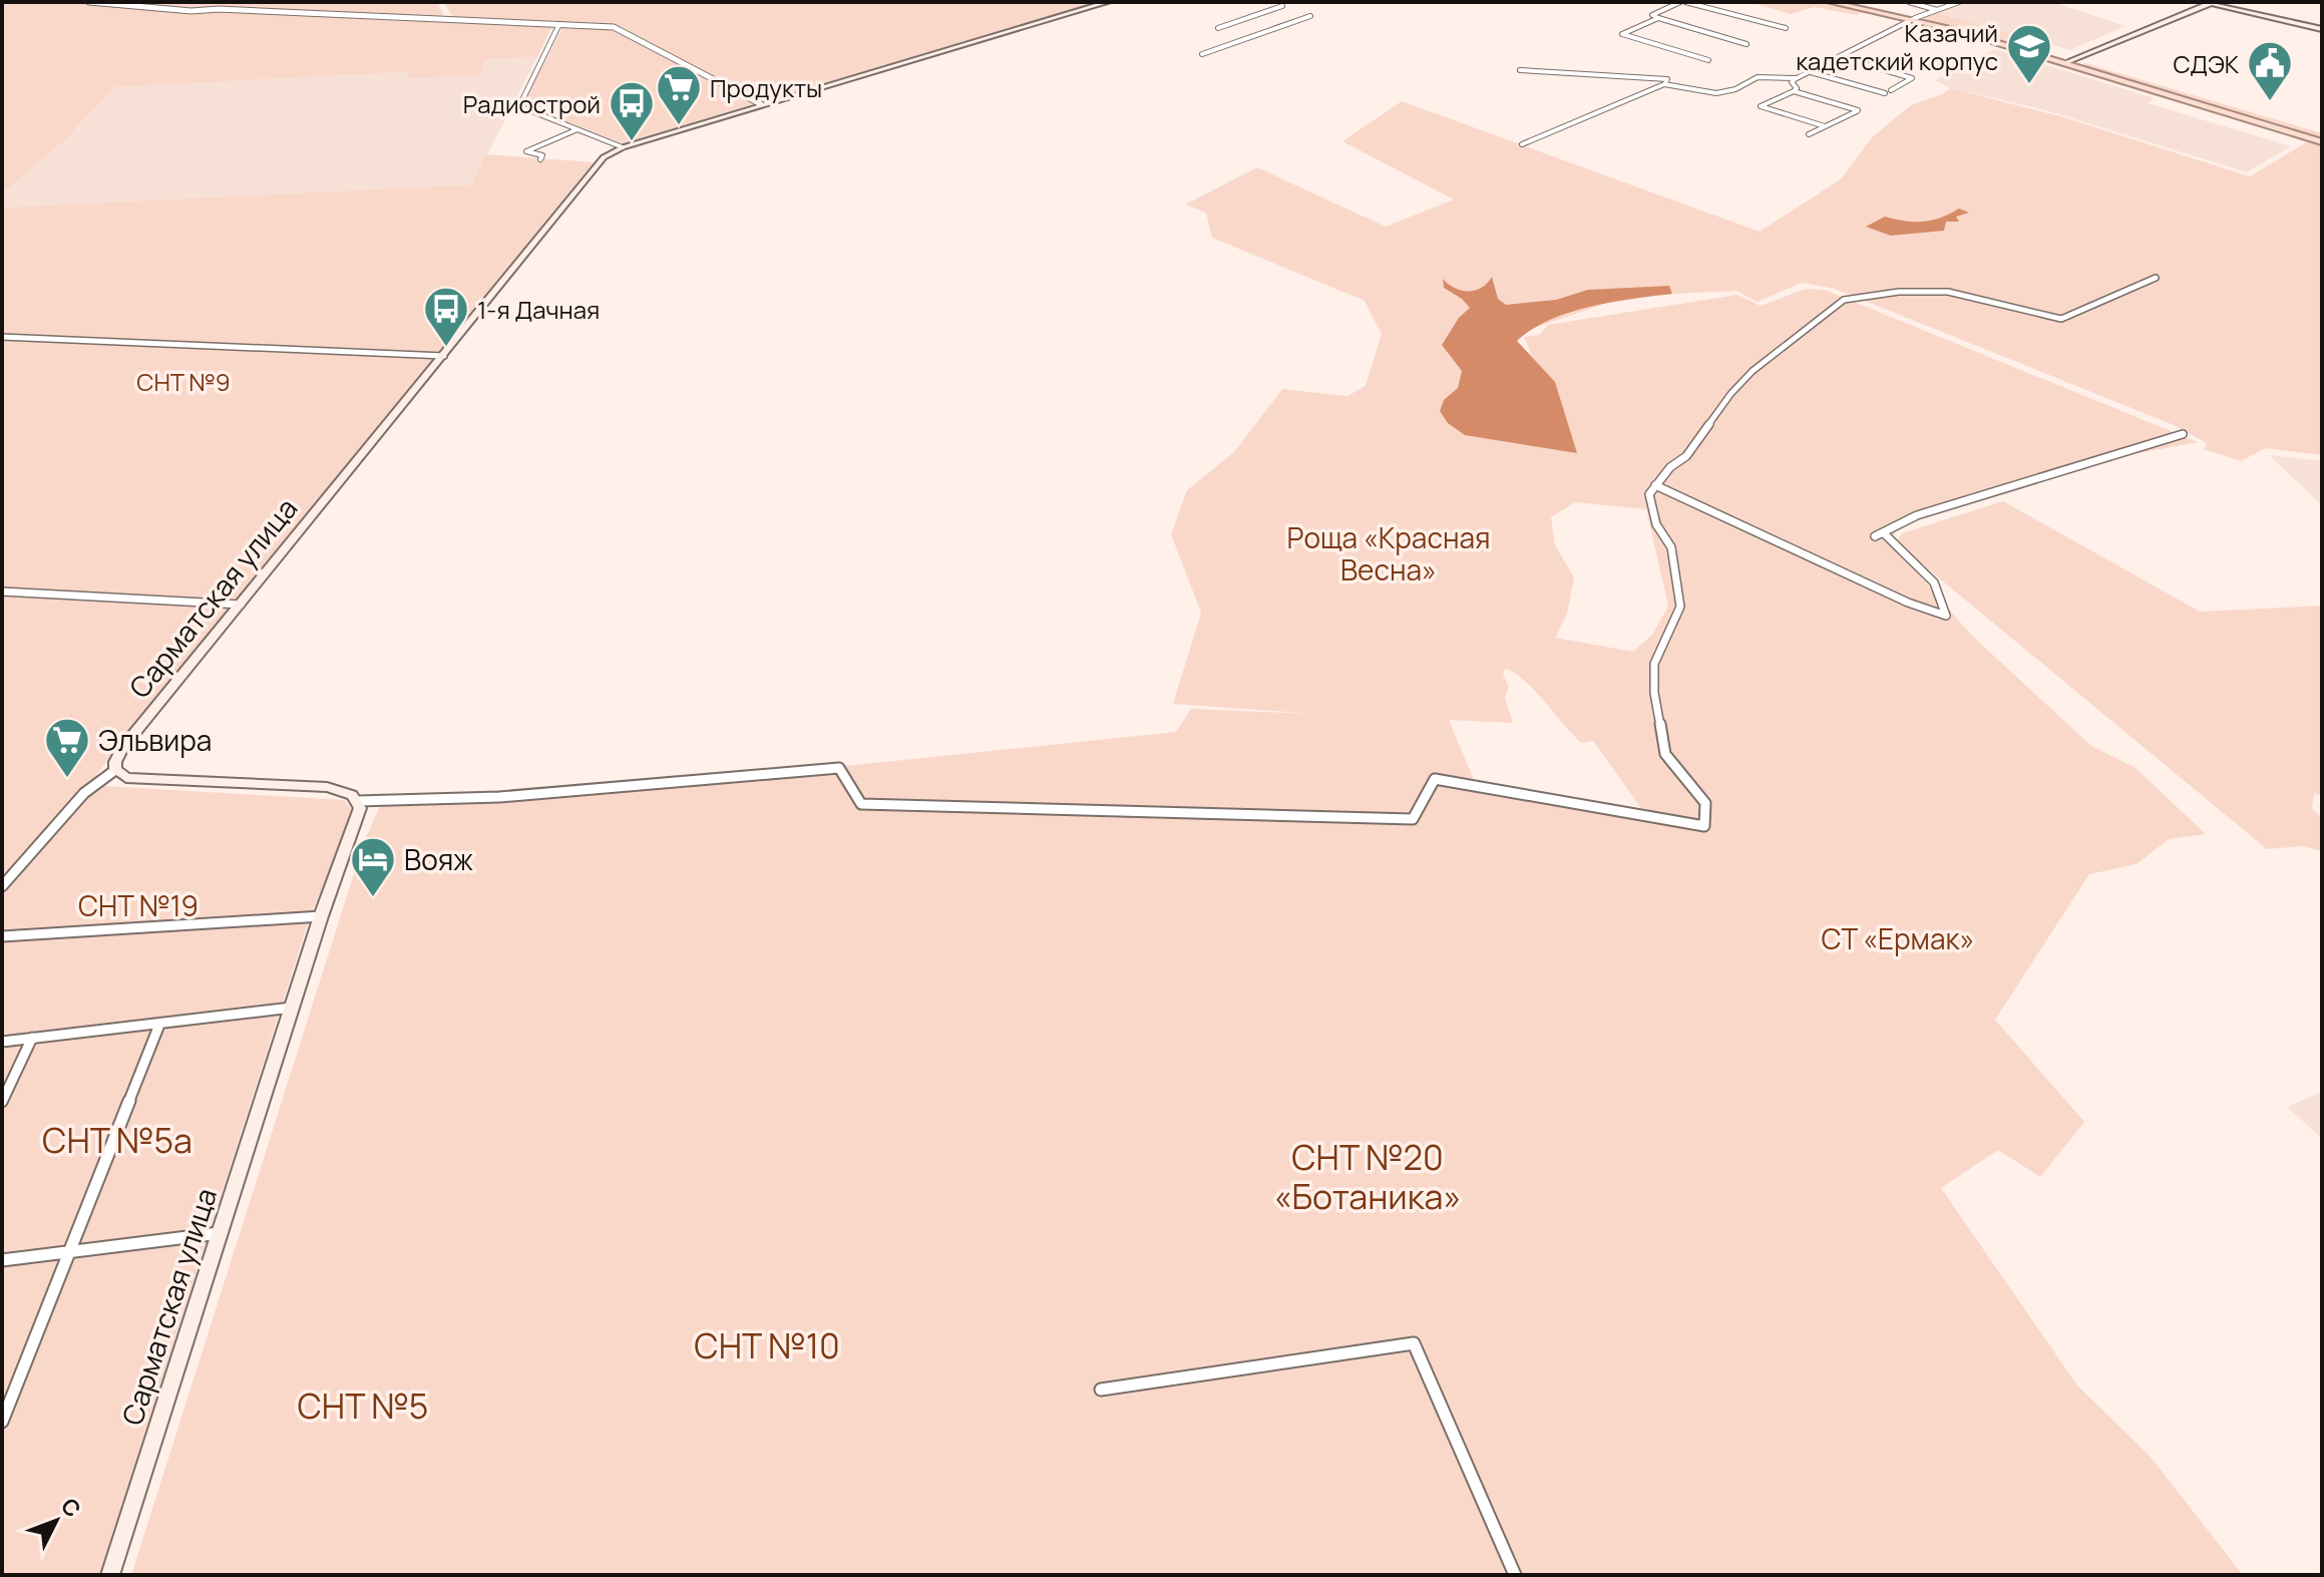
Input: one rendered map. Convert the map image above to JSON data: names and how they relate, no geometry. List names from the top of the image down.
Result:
{
  "streets": {
    "main road": ["Сарматская улица"]
  },
  "parks": [
    "СНТ №9",
    "Роща «Красная Весна»",
    "СНТ №19",
    "СТ «Ермак»",
    "СНТ №5а",
    "СНТ №20 «Ботаника»",
    "СНТ №10",
    "СНТ №5"
  ],
  "places": {
    "school or university": ["Казачий кадетский корпус"],
    "public building": ["СДЭК"],
    "supermarket": ["Продукты", "Эльвира"],
    "bus stop": ["Радиострой", "1-я Дачная"],
    "hotel": ["Вояж"]
  },
  "north": "top right"
}
